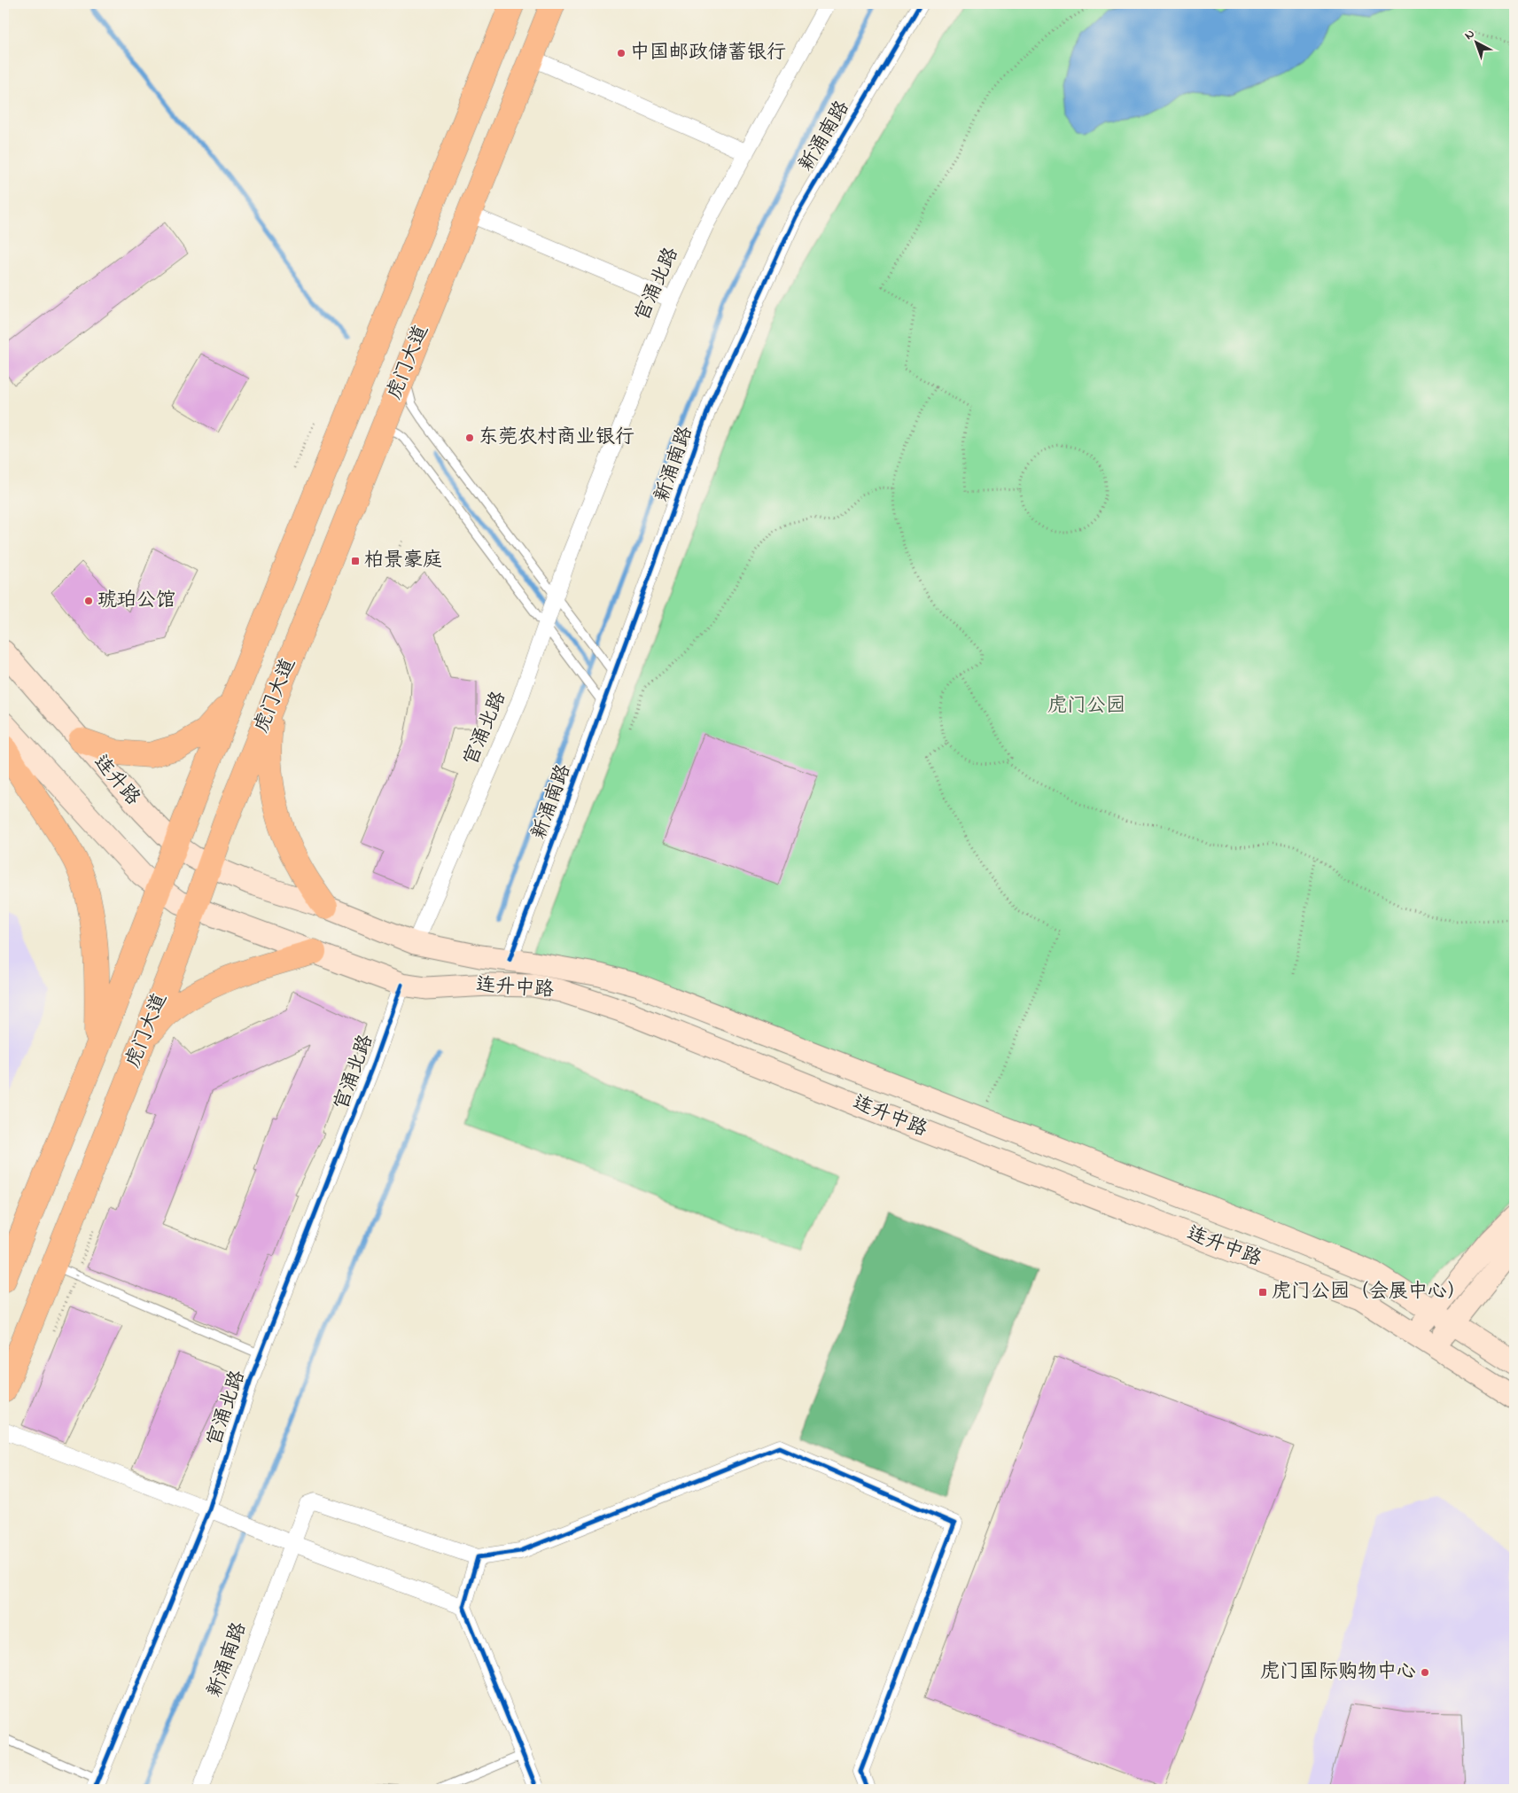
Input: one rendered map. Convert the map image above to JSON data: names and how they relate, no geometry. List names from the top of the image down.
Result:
{
  "streets": {
    "main road": ["虎门大道", "连升路", "连升中路"],
    "street": ["新涌南路", "官涌北路"]
  },
  "crossings": [
    ["新涌南路", "连升中路"],
    ["官涌北路", "连升中路"],
    ["虎门大道", "连升路"],
    ["虎门大道", "连升中路"],
    ["连升路", "连升中路"]
  ],
  "parks": ["虎门公园"],
  "places": {
    "other": [
      "中国邮政储蓄银行",
      "东莞农村商业银行",
      "琥珀公馆",
      "虎门国际购物中心"
    ],
    "transit": ["柏景豪庭", "虎门公园（会展中心）"]
  },
  "north": "top left"
}
